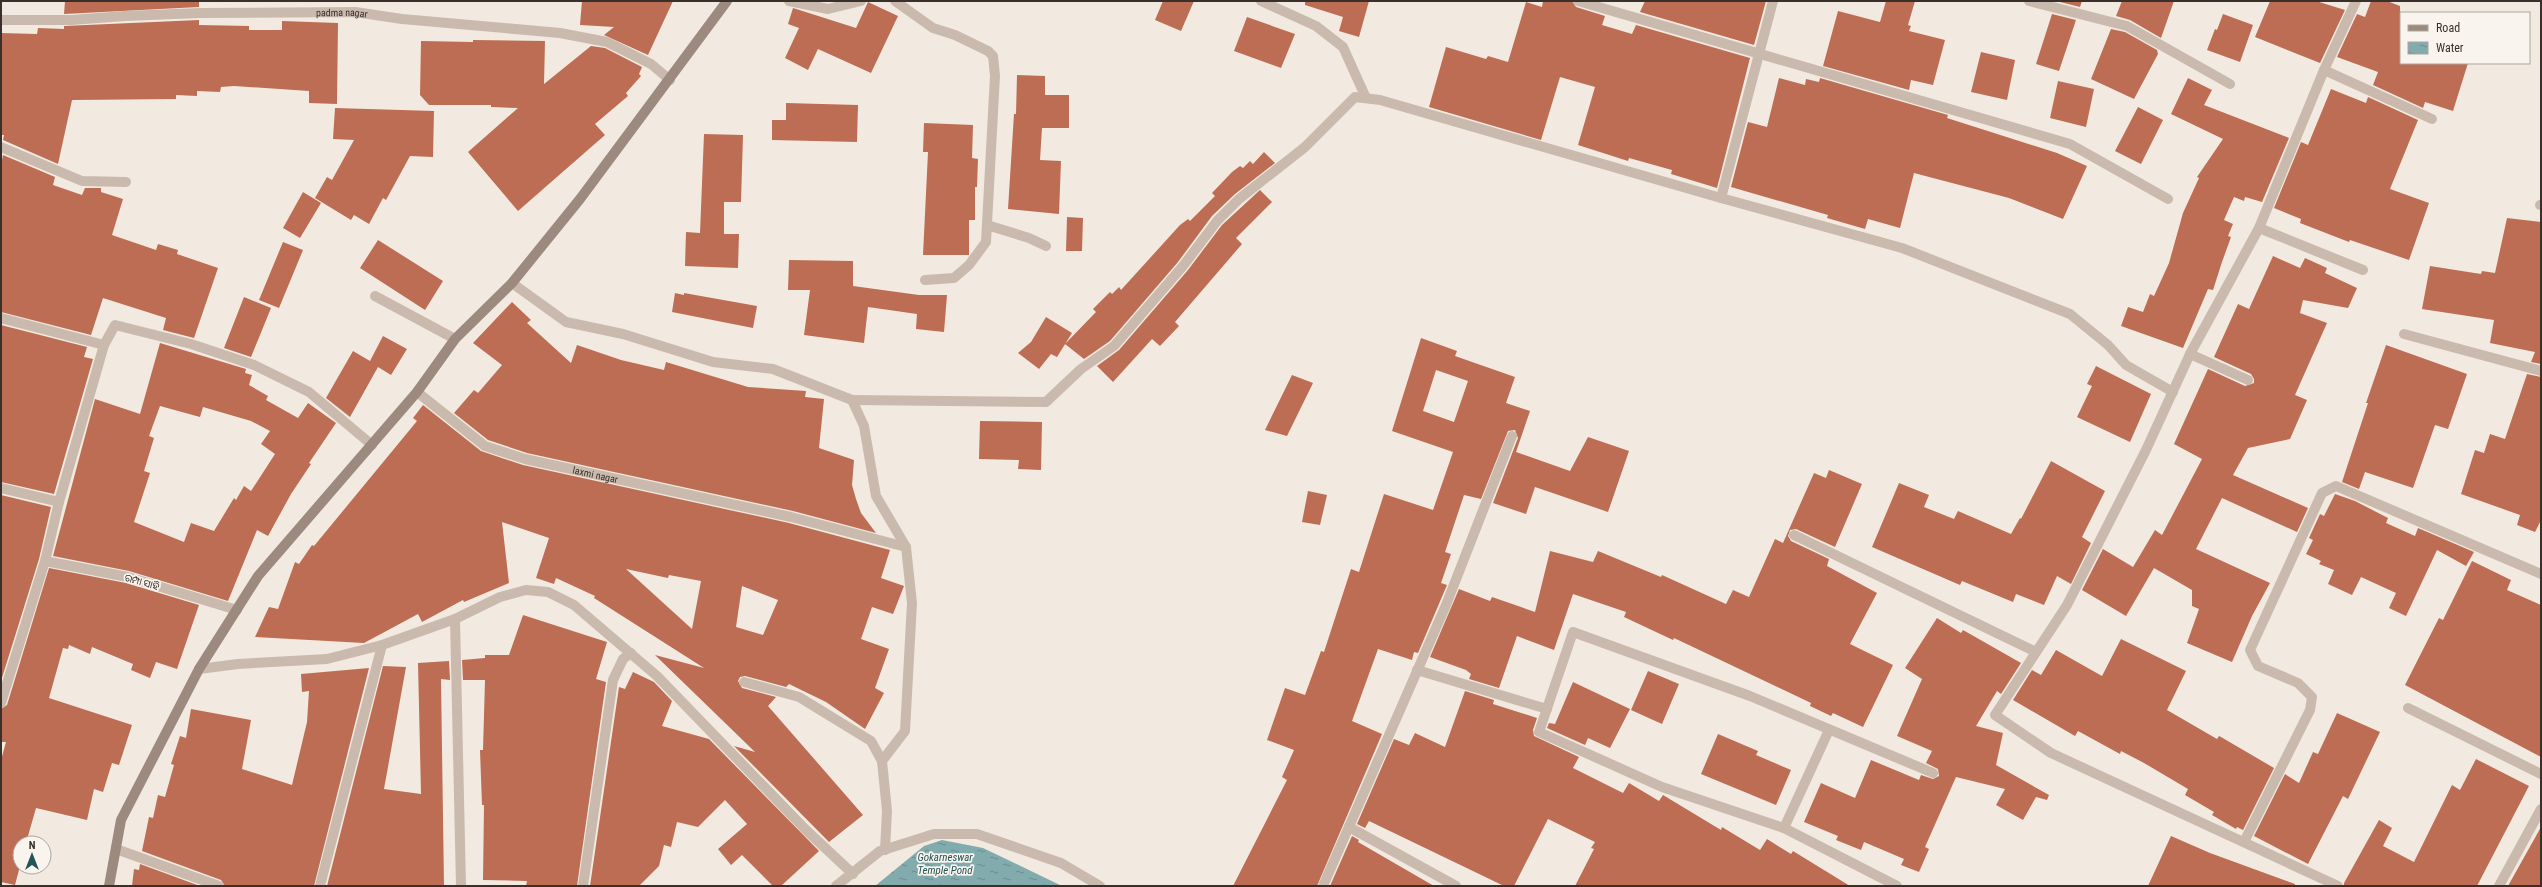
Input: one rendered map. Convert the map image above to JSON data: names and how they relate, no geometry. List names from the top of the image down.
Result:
{
  "streets": {
    "street": ["padma nagar", "laxmi nagar", "ରମ୍ପା ସାହି"]
  },
  "water": ["Gokarneswar Temple Pond"],
  "legend": ["Road", "Water"],
  "north": "top"
}
